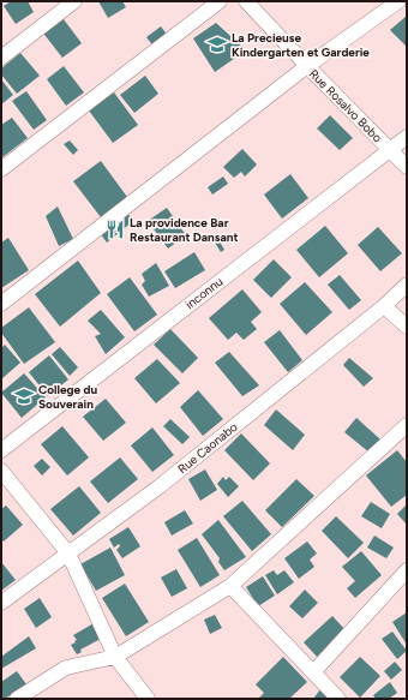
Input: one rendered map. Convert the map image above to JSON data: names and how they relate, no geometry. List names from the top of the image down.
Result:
{
  "streets": {
    "street": ["Rue Rosalvo Bobo", "inconnu", "Rue Caonabo"]
  },
  "crossings": [
    ["Rue Rosalvo Bobo", "inconnu"]
  ],
  "places": {
    "school or university": ["La Precieuse Kindergarten et Garderie", "College du Souverain"],
    "restaurant": ["La providence Bar Restaurant Dansant"]
  }
}
